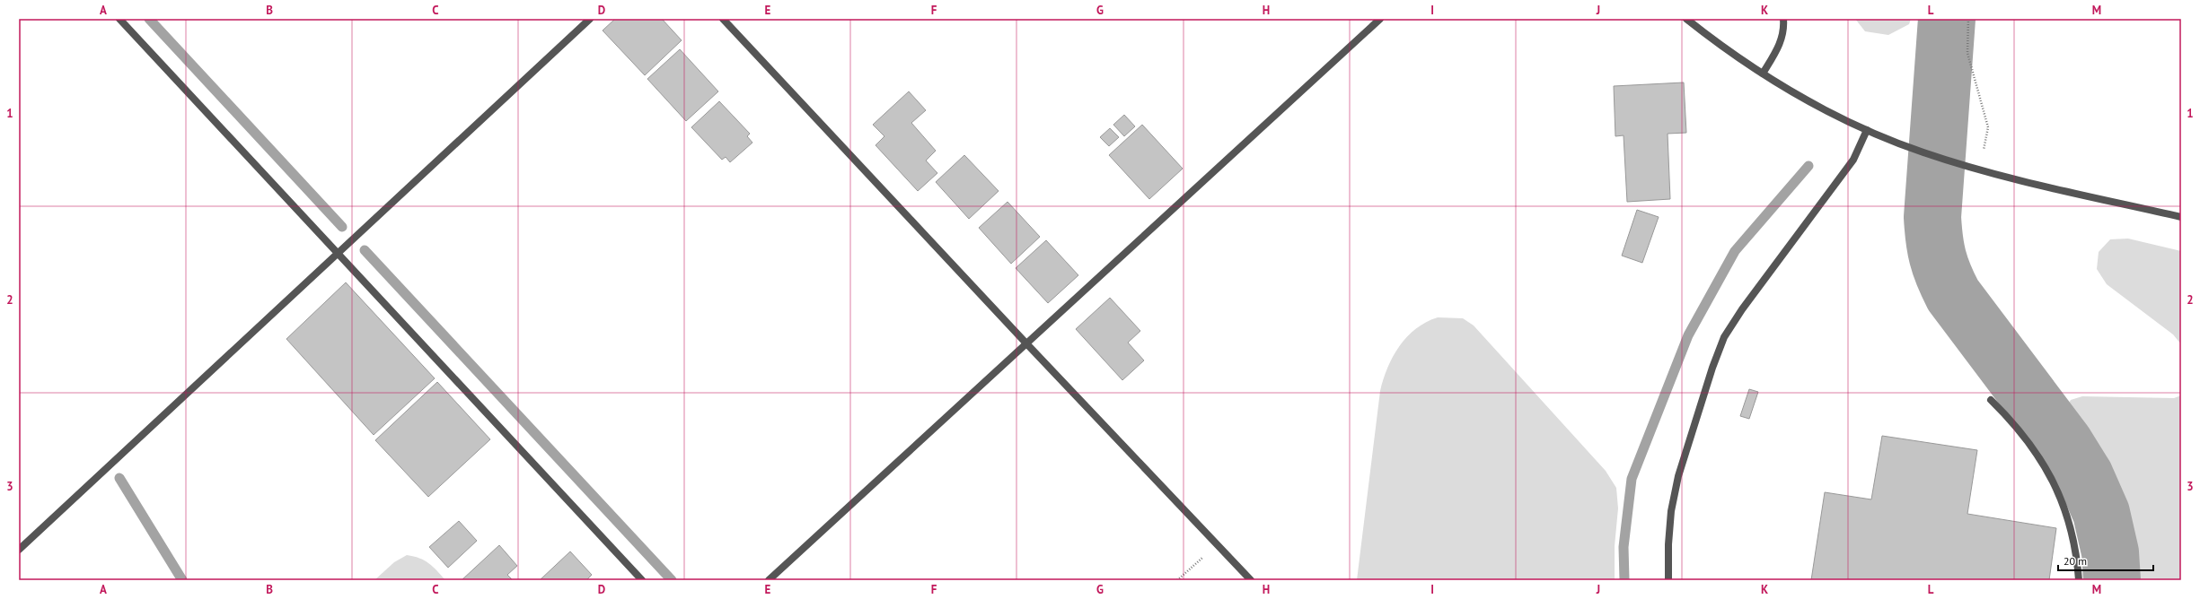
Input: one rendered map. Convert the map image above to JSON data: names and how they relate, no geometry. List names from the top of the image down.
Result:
{
  "scale_bar": "20 m",
  "grid": {
    "columns": [
      "A",
      "B",
      "C",
      "D",
      "E",
      "F",
      "G",
      "H",
      "I",
      "J",
      "K",
      "L",
      "M"
    ],
    "rows": ["1", "2", "3"]
  }
}
